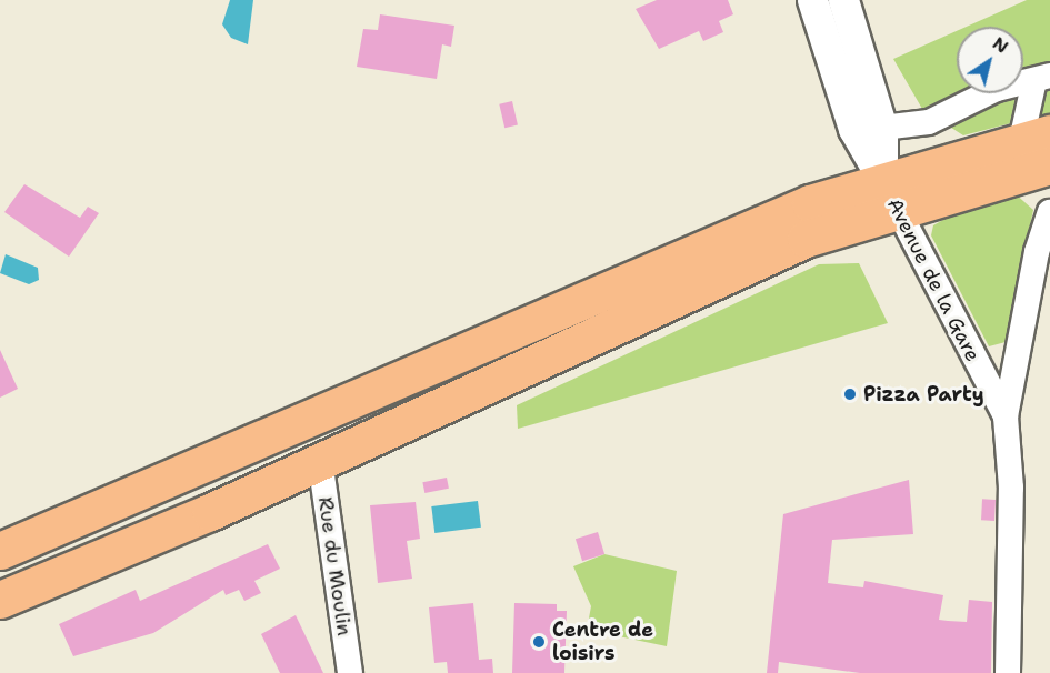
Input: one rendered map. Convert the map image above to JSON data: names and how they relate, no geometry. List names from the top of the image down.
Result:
{
  "streets": {
    "street": ["Avenue de la Gare", "Rue du Moulin"]
  },
  "places": ["Pizza Party", "Centre de loisirs"],
  "north": "top right"
}
